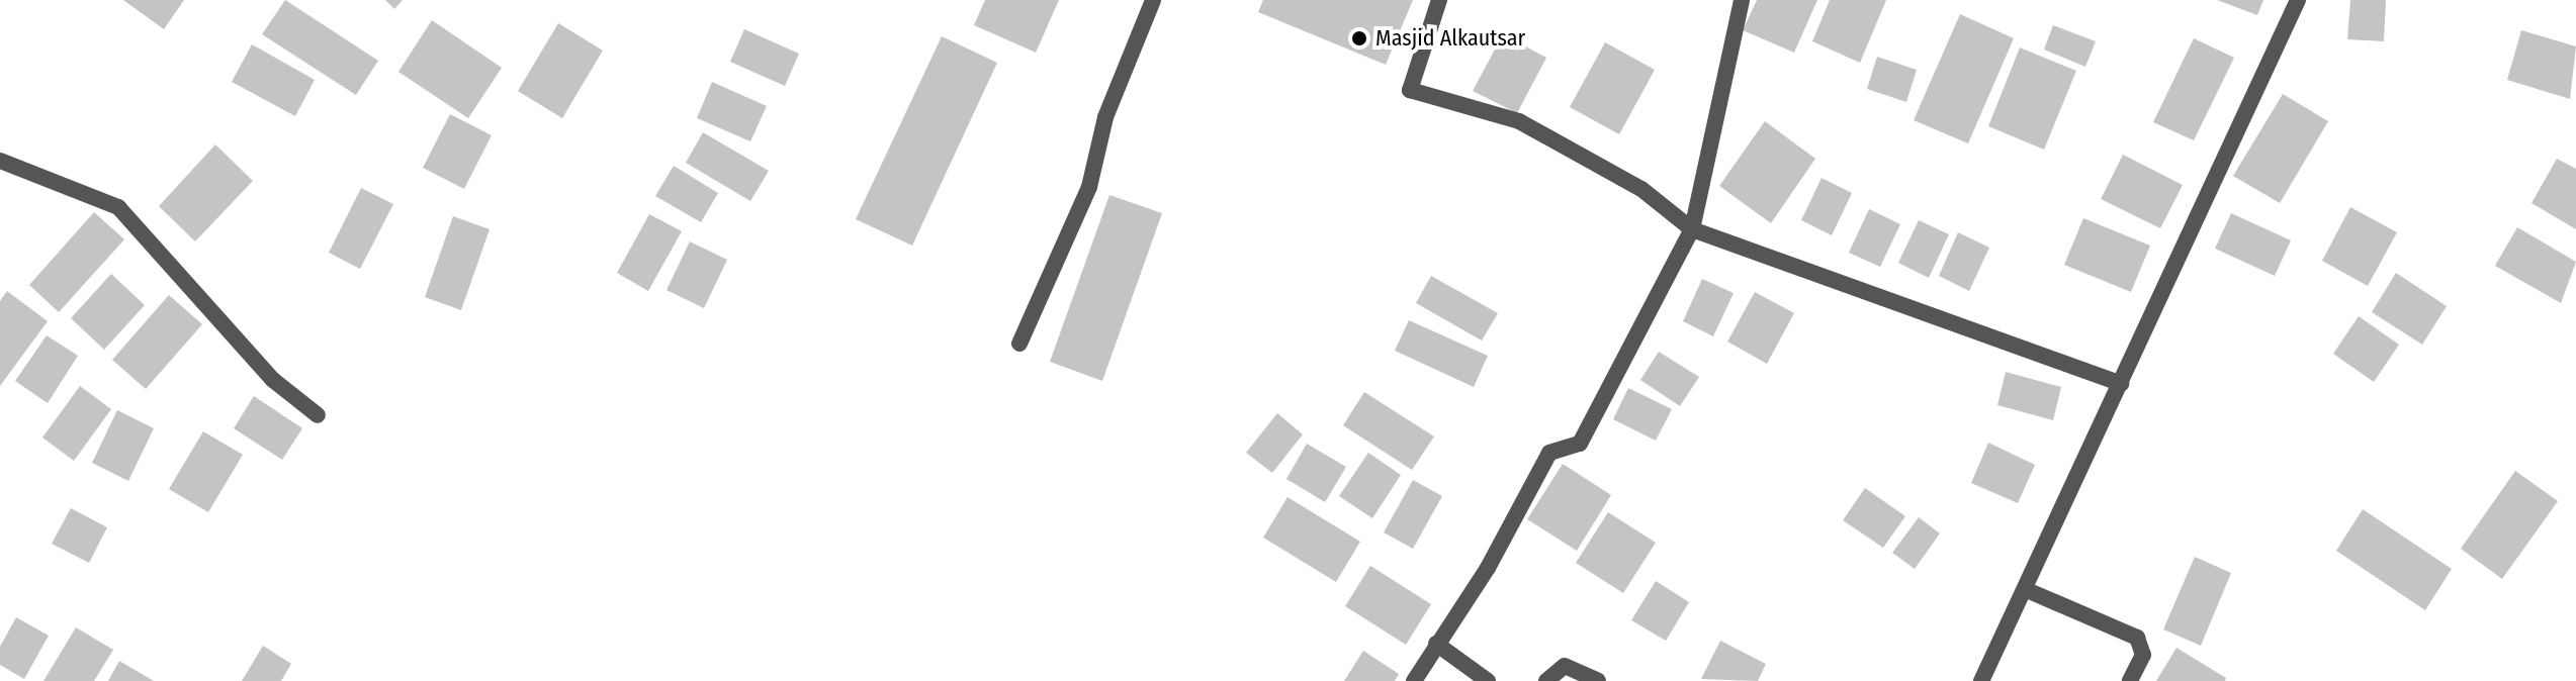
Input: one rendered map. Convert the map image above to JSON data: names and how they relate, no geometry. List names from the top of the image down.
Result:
{
  "places": ["Masjid Alkautsar"]
}
